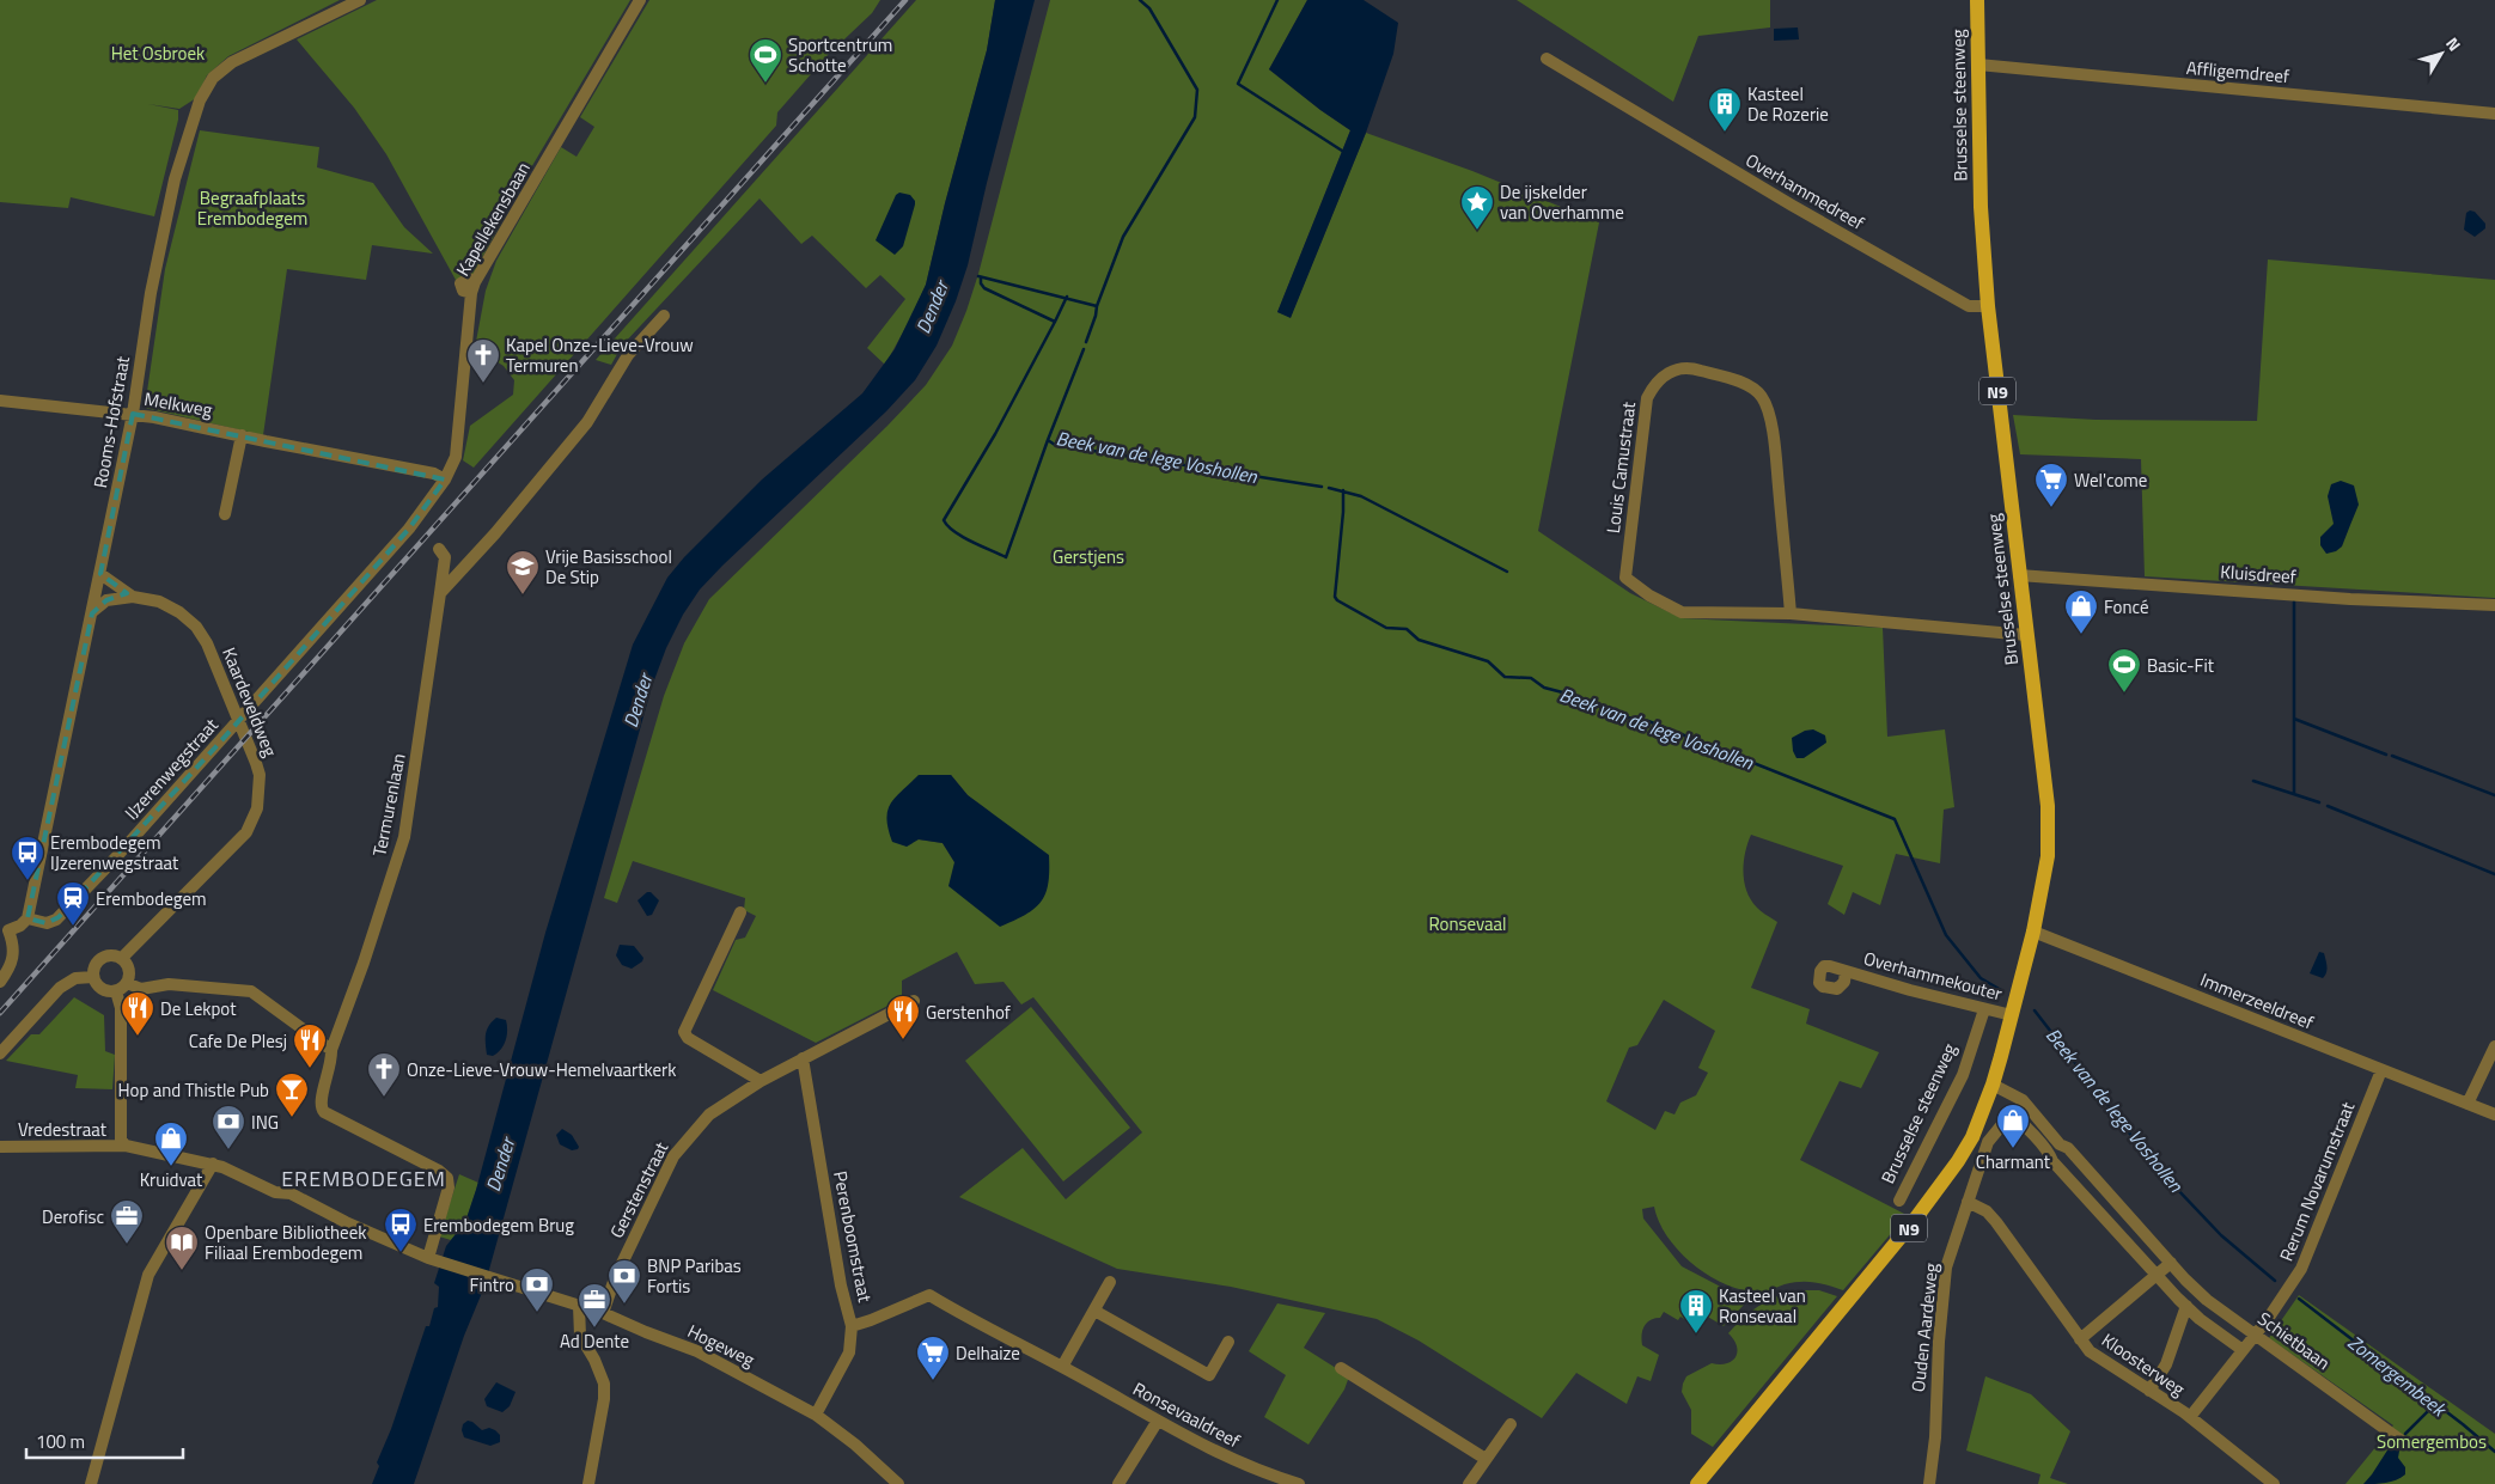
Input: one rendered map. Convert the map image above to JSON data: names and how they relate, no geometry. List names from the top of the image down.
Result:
{
  "streets": {
    "main road": ["Brusselse steenweg", "N9"],
    "street": [
      "Affligemdreef",
      "Overhammedreef",
      "Kapellekensbaan",
      "Melkweg",
      "Rooms-Hofstraat",
      "Louis Camustraat",
      "Kluisdreef",
      "Kaardeveldweg",
      "IJzerenwegstraat",
      "Termurenlaan",
      "Overhammekouter",
      "Immerzeeldreef",
      "Vredestraat",
      "Rerum Novarumstraat",
      "Gerstenstraat",
      "Perenboomstraat",
      "Ouden Aardeweg",
      "Schietbaan",
      "Hogeweg",
      "Kloosterweg",
      "Ronsevaaldreef"
    ]
  },
  "crossings": [
    ["Affligemdreef", "Brusselse steenweg"],
    ["Brusselse steenweg", "Overhammedreef"],
    ["Brusselse steenweg", "Louis Camustraat"],
    ["Brusselse steenweg", "Kluisdreef"],
    ["Brusselse steenweg", "Overhammekouter"],
    ["Brusselse steenweg", "Immerzeeldreef"],
    ["Brusselse steenweg", "Schietbaan"],
    ["Kapellekensbaan", "Melkweg"],
    ["Kapellekensbaan", "IJzerenwegstraat"],
    ["Melkweg", "Rooms-Hofstraat"],
    ["Melkweg", "IJzerenwegstraat"],
    ["Rooms-Hofstraat", "Kaardeveldweg"],
    ["Rooms-Hofstraat", "IJzerenwegstraat"],
    ["Termurenlaan", "Hogeweg"],
    ["Immerzeeldreef", "Rerum Novarumstraat"],
    ["Vredestraat", "Hogeweg"],
    ["Rerum Novarumstraat", "Schietbaan"],
    ["Rerum Novarumstraat", "Kloosterweg"],
    ["Gerstenstraat", "Perenboomstraat"],
    ["Gerstenstraat", "Hogeweg"],
    ["Perenboomstraat", "Hogeweg"],
    ["Perenboomstraat", "Ronsevaaldreef"],
    ["Ouden Aardeweg", "Kloosterweg"]
  ],
  "districts": ["EREMBODEGEM"],
  "water": ["Dender", "Beek van de lege Voshollen", "Zomergembeek"],
  "parks": [
    "Het Osbroek",
    "Begraafplaats Erembodegem",
    "Gerstjens",
    "Ronsevaal",
    "Somergembos"
  ],
  "places": {
    "sports": ["Sportcentrum Schotte", "Basic-Fit"],
    "building": ["Kasteel De Rozerie", "Kasteel van Ronsevaal"],
    "place": ["De ijskelder van Overhamme"],
    "church": ["Kapel Onze-Lieve-Vrouw Termuren", "Onze-Lieve-Vrouw-Hemelvaartkerk"],
    "supermarket": ["Wel'come", "Delhaize"],
    "school or university": ["Vrije Basisschool De Stip"],
    "shop": ["Foncé", "Charmant", "Kruidvat"],
    "bus stop": ["Erembodegem IJzerenwegstraat", "Erembodegem Brug"],
    "station": ["Erembodegem"],
    "restaurant": ["De Lekpot", "Gerstenhof", "Cafe De Plesj"],
    "bar": ["Hop and Thistle Pub"],
    "bank": ["ING", "BNP Paribas Fortis", "Fintro"],
    "office": ["Derofisc", "Ad Dente"],
    "library": ["Openbare Bibliotheek Filiaal Erembodegem"]
  },
  "scale_bar": "100 m",
  "north": "top right"
}
